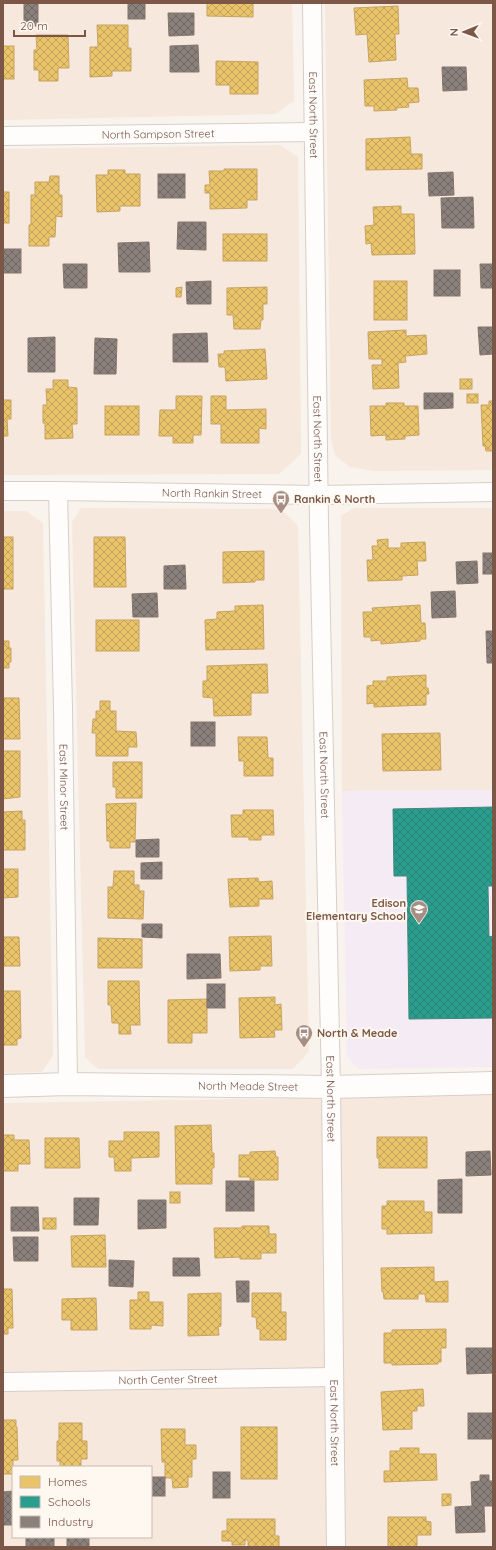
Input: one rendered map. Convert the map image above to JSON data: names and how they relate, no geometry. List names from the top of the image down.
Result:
{
  "streets": {
    "street": [
      "East North Street",
      "North Sampson Street",
      "North Rankin Street",
      "East Minor Street",
      "North Meade Street",
      "North Center Street"
    ]
  },
  "crossings": [
    ["East North Street", "North Sampson Street"],
    ["East North Street", "North Rankin Street"],
    ["East North Street", "North Meade Street"],
    ["East North Street", "North Center Street"],
    ["North Rankin Street", "East Minor Street"],
    ["East Minor Street", "North Meade Street"]
  ],
  "places": {
    "bus stop": ["Rankin & North", "North & Meade"],
    "school or university": ["Edison Elementary School"]
  },
  "legend": ["Homes", "Schools", "Industry"],
  "scale_bar": "20 m",
  "north": "left"
}
